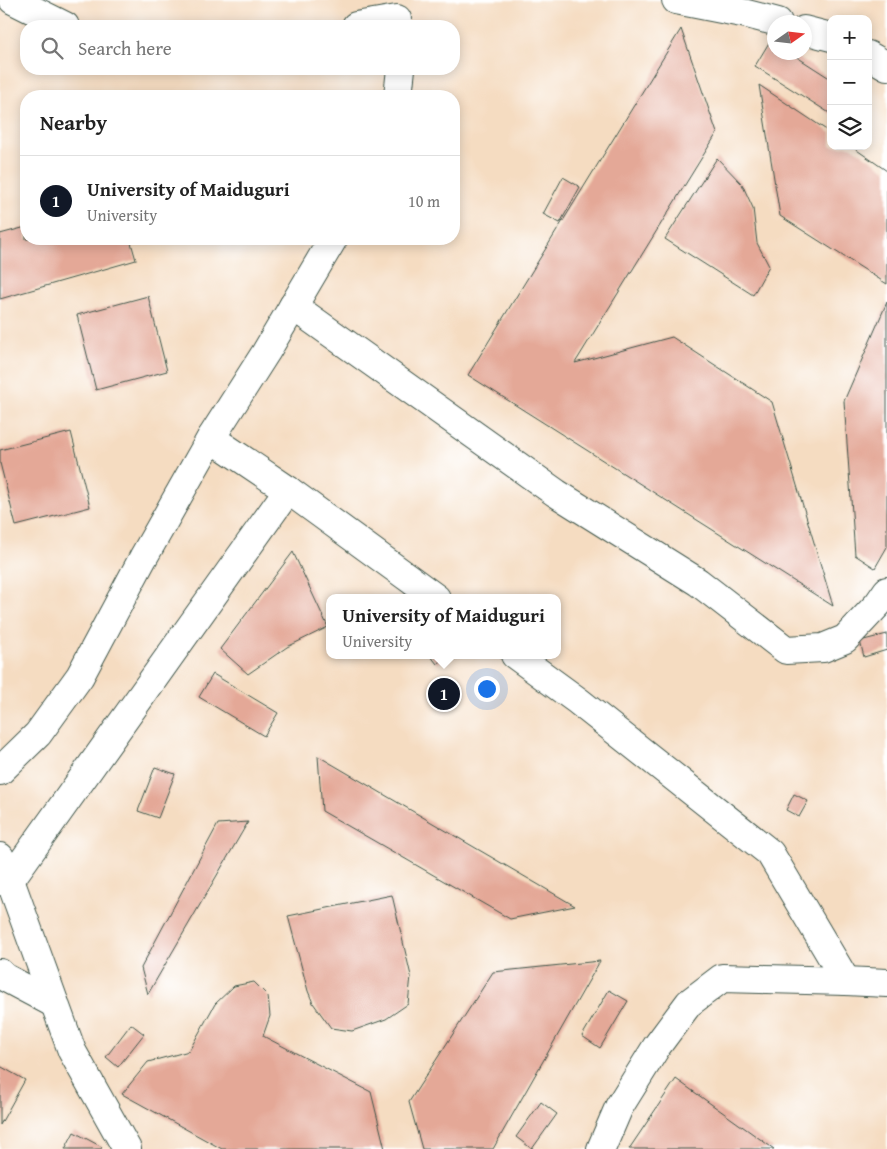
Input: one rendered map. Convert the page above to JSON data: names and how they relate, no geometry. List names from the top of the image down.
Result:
{
  "north": "right",
  "page": {
    "map_buttons": ["+", "−"],
    "search": "Search here",
    "heading": "Nearby",
    "list": [
      {
        "mark": "1",
        "name": "University of Maiduguri",
        "note": "University",
        "value": "10 m"
      }
    ],
    "popup": ["University of Maiduguri", "University"],
    "pins": "1"
  }
}
